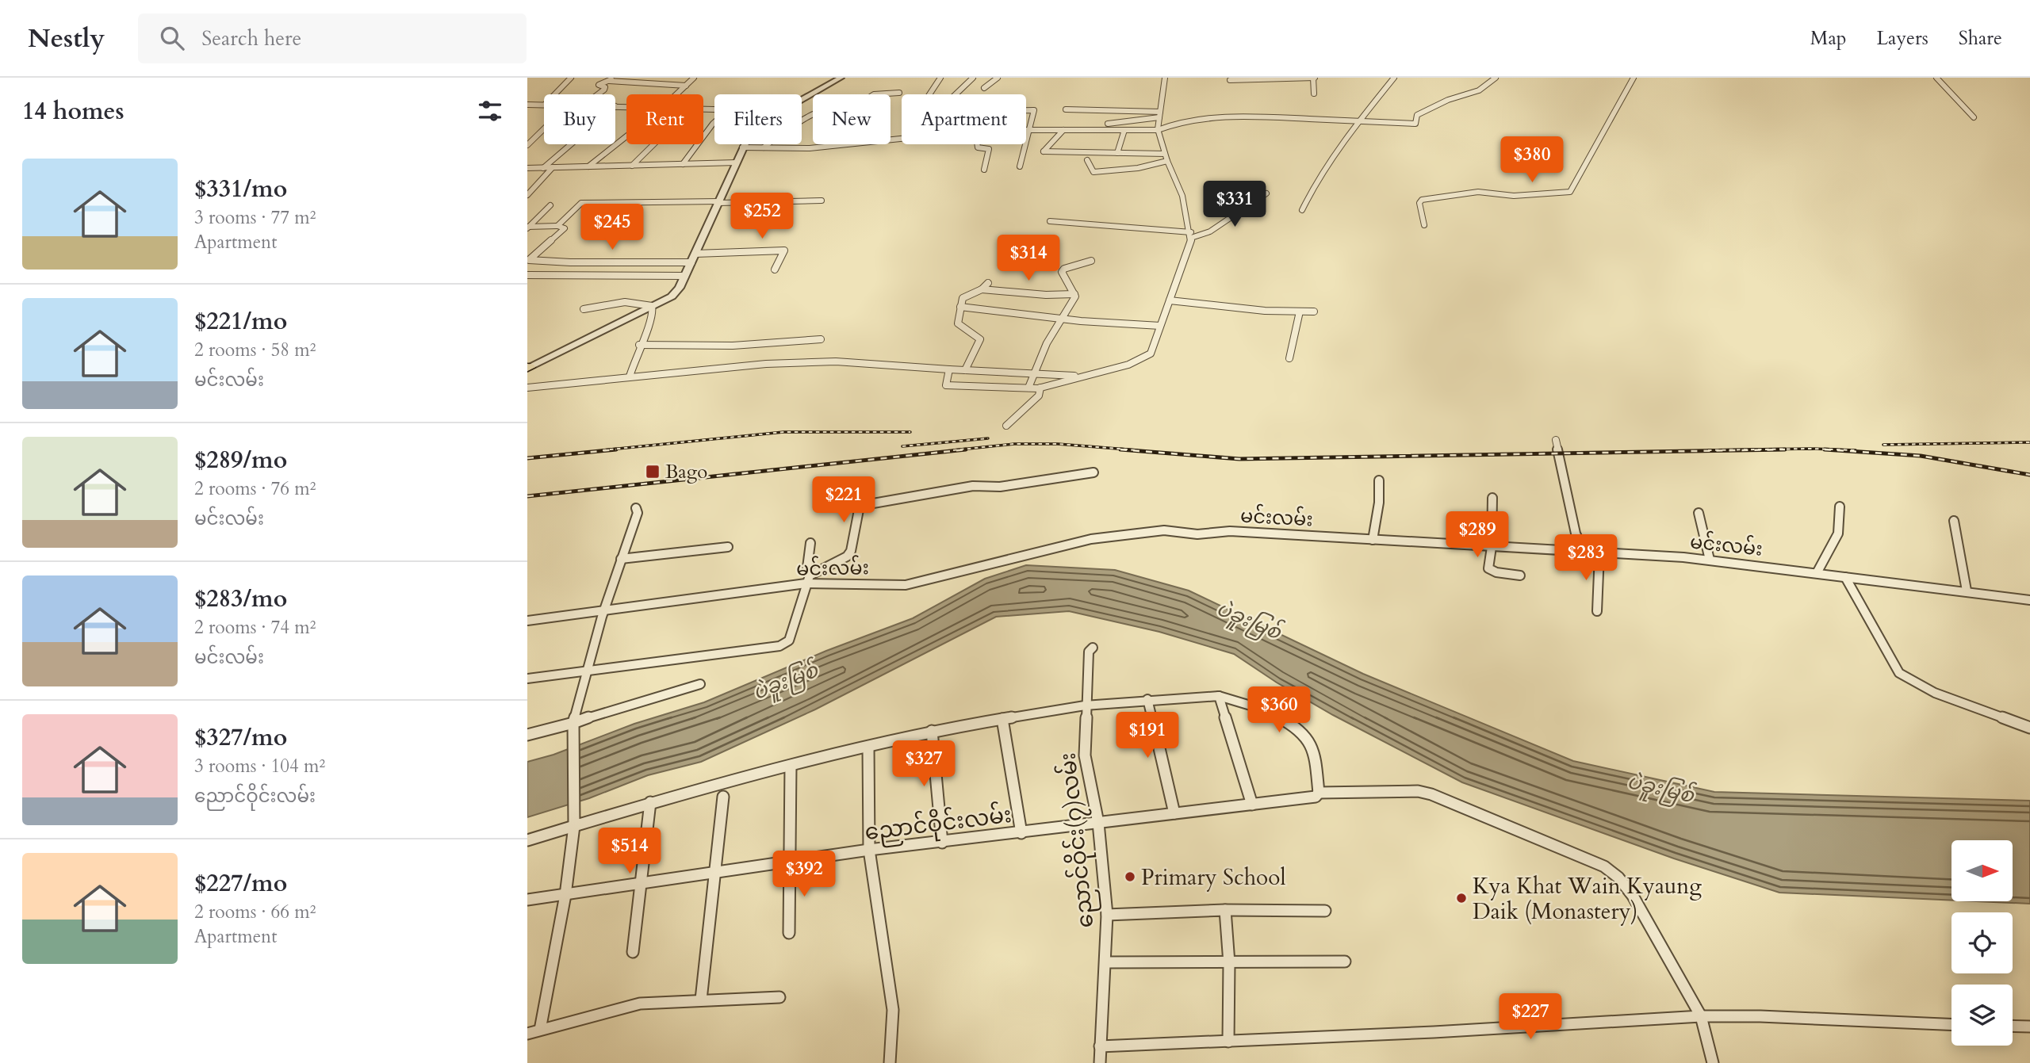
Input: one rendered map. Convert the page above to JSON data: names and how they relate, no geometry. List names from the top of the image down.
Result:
{
  "streets": {
    "street": ["မင်းလမ်း", "ညောင်ဝိုင်းလမ်း", "ညောင်ဝိုင်း(၇)လမ်း"]
  },
  "crossings": [
    ["ညောင်ဝိုင်းလမ်း", "ညောင်ဝိုင်း(၇)လမ်း"]
  ],
  "water": ["ပဲခူးမြစ်"],
  "places": {
    "transit": ["Bago"],
    "other": ["Primary School", "Kya Khat Wain Kyaung Daik (Monastery)"]
  },
  "north": "right",
  "page": {
    "header": "Nestly",
    "search": "Search here",
    "nav": ["Map", "Layers", "Share"],
    "heading": "14 homes",
    "chip": [
      "Buy",
      "Rent",
      "Filters",
      "New",
      "Apartment"
    ],
    "price": [
      "$380",
      "$331",
      "$252",
      "$245",
      "$314",
      "$221",
      "$289",
      "$283",
      "$360",
      "$191",
      "$327",
      "$514",
      "$392",
      "$227"
    ],
    "list": [
      {
        "name": "$331/mo",
        "note": "3 rooms · 77 m² · Apartment"
      },
      {
        "name": "$221/mo",
        "note": "2 rooms · 58 m² · မင်းလမ်း"
      },
      {
        "name": "$289/mo",
        "note": "2 rooms · 76 m² · မင်းလမ်း"
      },
      {
        "name": "$283/mo",
        "note": "2 rooms · 74 m² · မင်းလမ်း"
      },
      {
        "name": "$327/mo",
        "note": "3 rooms · 104 m² · ညောင်ဝိုင်းလမ်း"
      },
      {
        "name": "$227/mo",
        "note": "2 rooms · 66 m² · Apartment"
      }
    ]
  }
}
